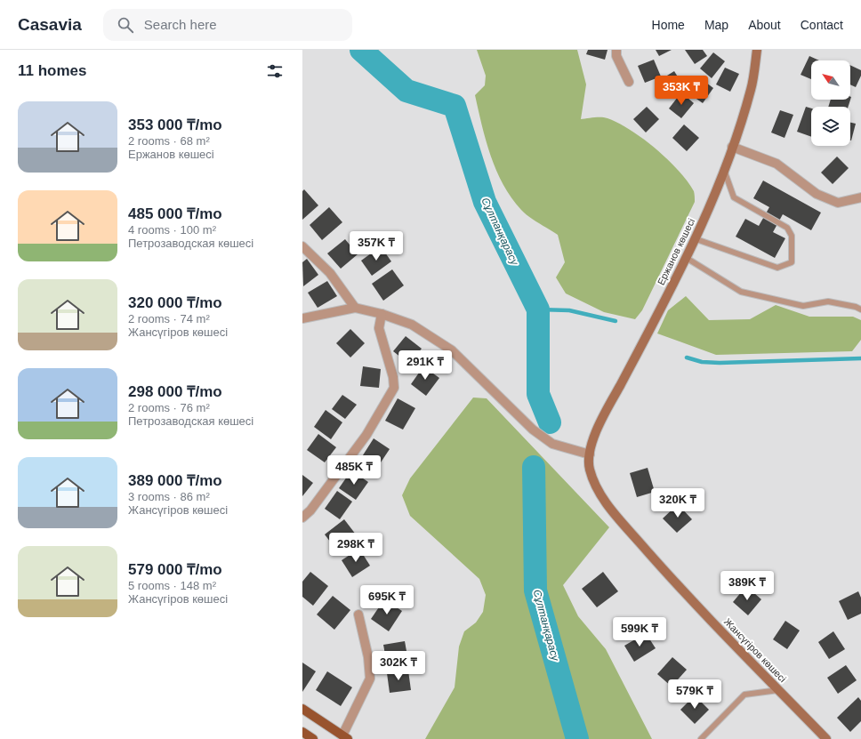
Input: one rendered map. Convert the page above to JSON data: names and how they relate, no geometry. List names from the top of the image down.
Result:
{
  "streets": {
    "main road": ["Ержанов көшесі", "Жансүгіров көшесі"]
  },
  "crossings": [
    ["Ержанов көшесі", "Жансүгіров көшесі"]
  ],
  "water": ["Сұлтанқарасу"],
  "north": "top left",
  "page": {
    "header": "Casavia",
    "search": "Search here",
    "nav": [
      "Home",
      "Map",
      "About",
      "Contact"
    ],
    "heading": "11 homes",
    "price": [
      "353K ₸",
      "357K ₸",
      "291K ₸",
      "485K ₸",
      "320K ₸",
      "298K ₸",
      "389K ₸",
      "695K ₸",
      "599K ₸",
      "302K ₸",
      "579K ₸"
    ],
    "list": [
      {
        "name": "353 000 ₸/mo",
        "note": "2 rooms · 68 m² · Ержанов көшесі"
      },
      {
        "name": "485 000 ₸/mo",
        "note": "4 rooms · 100 m² · Петрозаводская көшесі"
      },
      {
        "name": "320 000 ₸/mo",
        "note": "2 rooms · 74 m² · Жансүгіров көшесі"
      },
      {
        "name": "298 000 ₸/mo",
        "note": "2 rooms · 76 m² · Петрозаводская көшесі"
      },
      {
        "name": "389 000 ₸/mo",
        "note": "3 rooms · 86 m² · Жансүгіров көшесі"
      },
      {
        "name": "579 000 ₸/mo",
        "note": "5 rooms · 148 m² · Жансүгіров көшесі"
      }
    ]
  }
}
